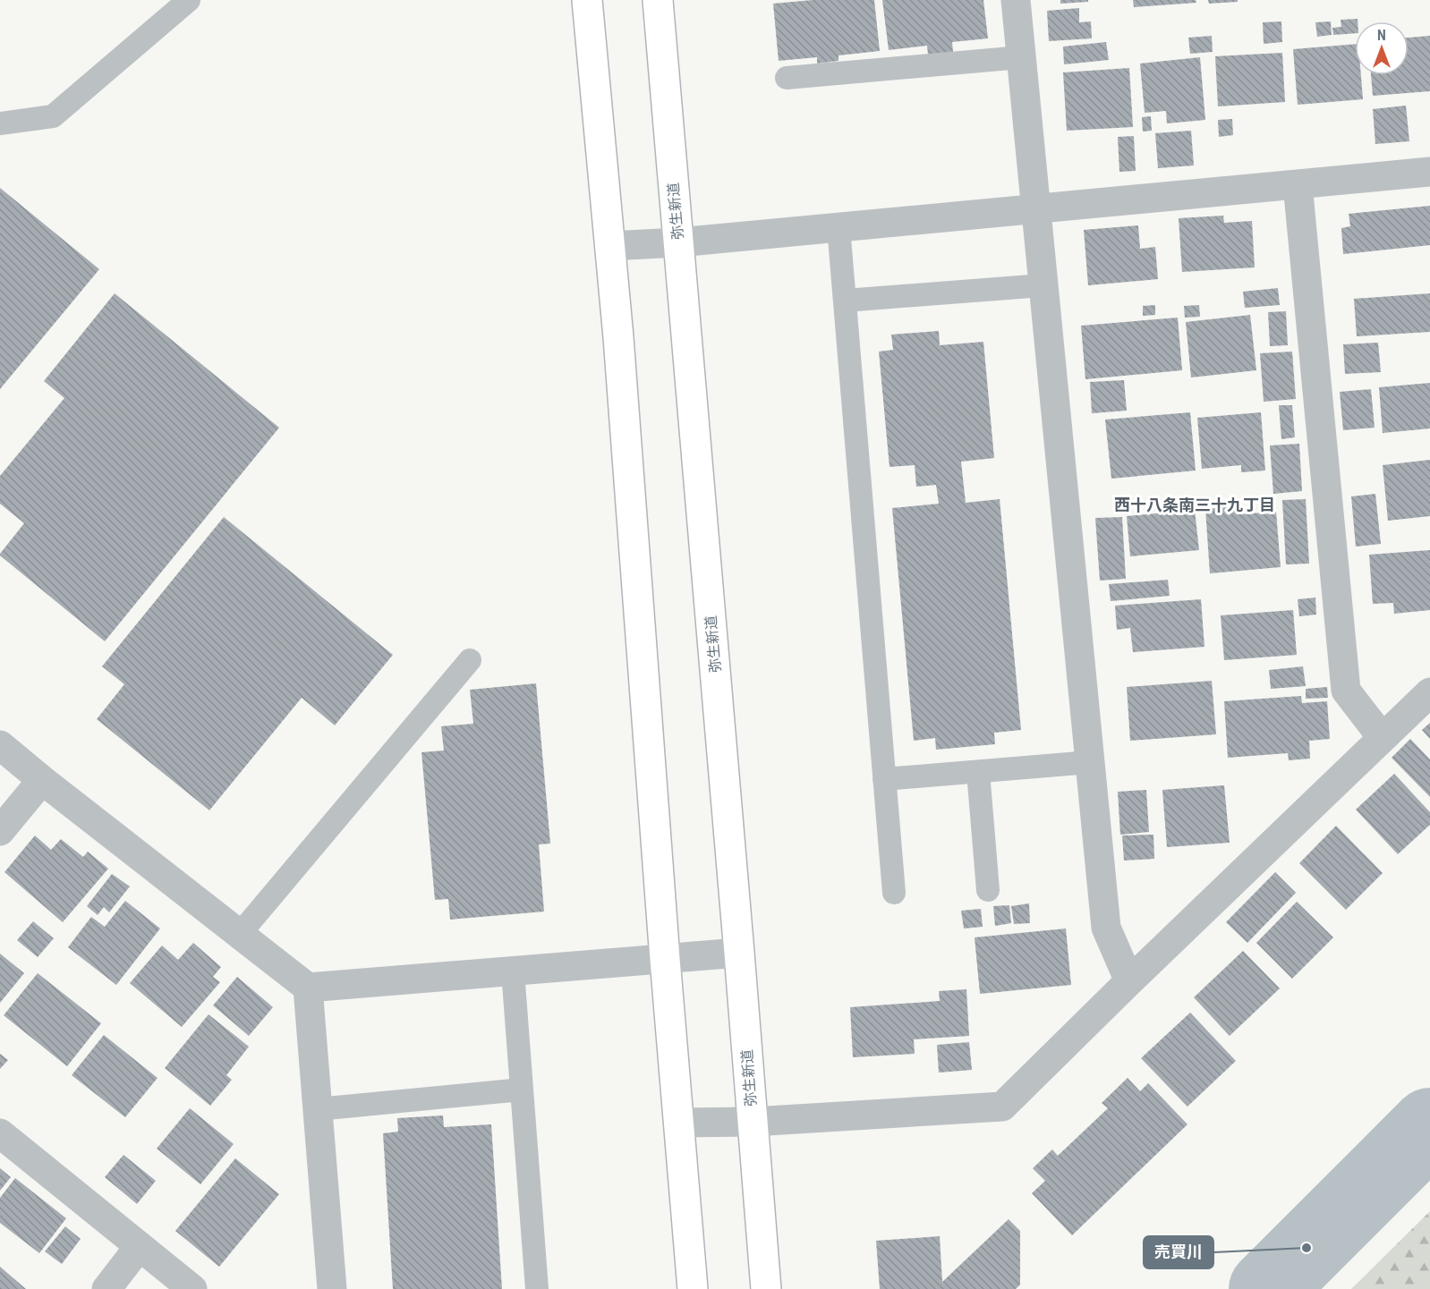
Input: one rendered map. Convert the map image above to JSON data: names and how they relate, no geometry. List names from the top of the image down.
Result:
{
  "streets": {
    "street": ["弥生新道"]
  },
  "districts": ["西十八条南三十九丁目"],
  "places": ["売買川"],
  "north": "top"
}
